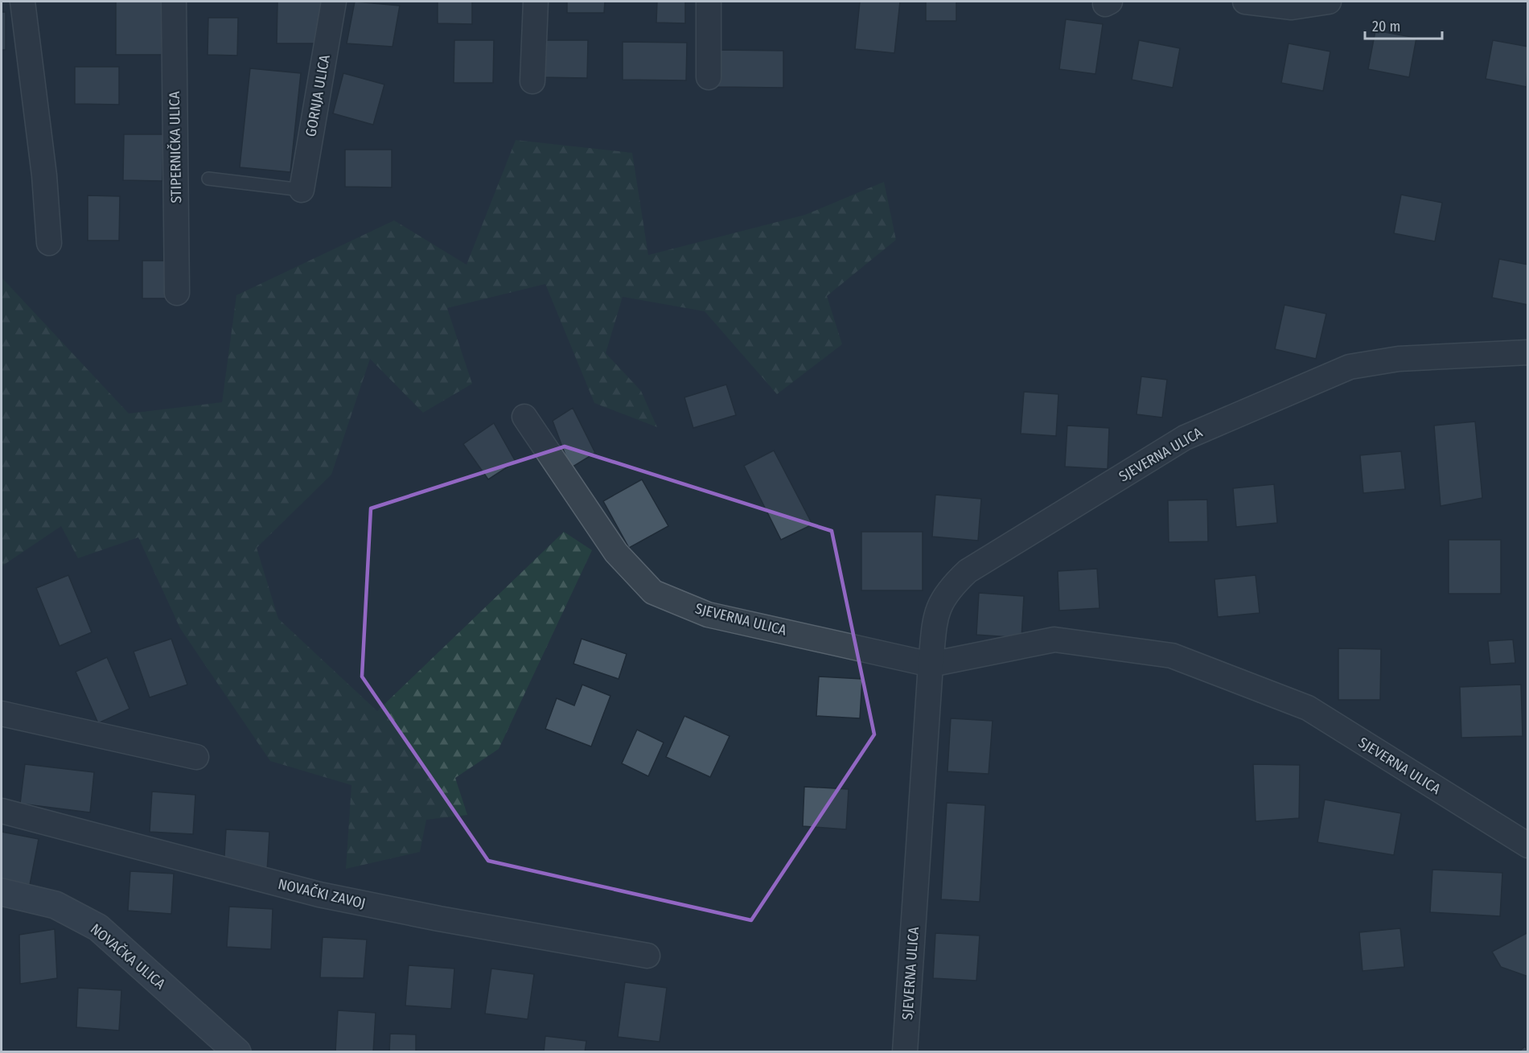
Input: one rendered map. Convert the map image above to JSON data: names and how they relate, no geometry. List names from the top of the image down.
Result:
{
  "streets": {
    "street": [
      "GORNJA ULICA",
      "STIPERNIČKA ULICA",
      "SJEVERNA ULICA",
      "NOVAČKI ZAVOJ",
      "NOVAČKA ULICA"
    ]
  },
  "scale_bar": "20 m"
}
